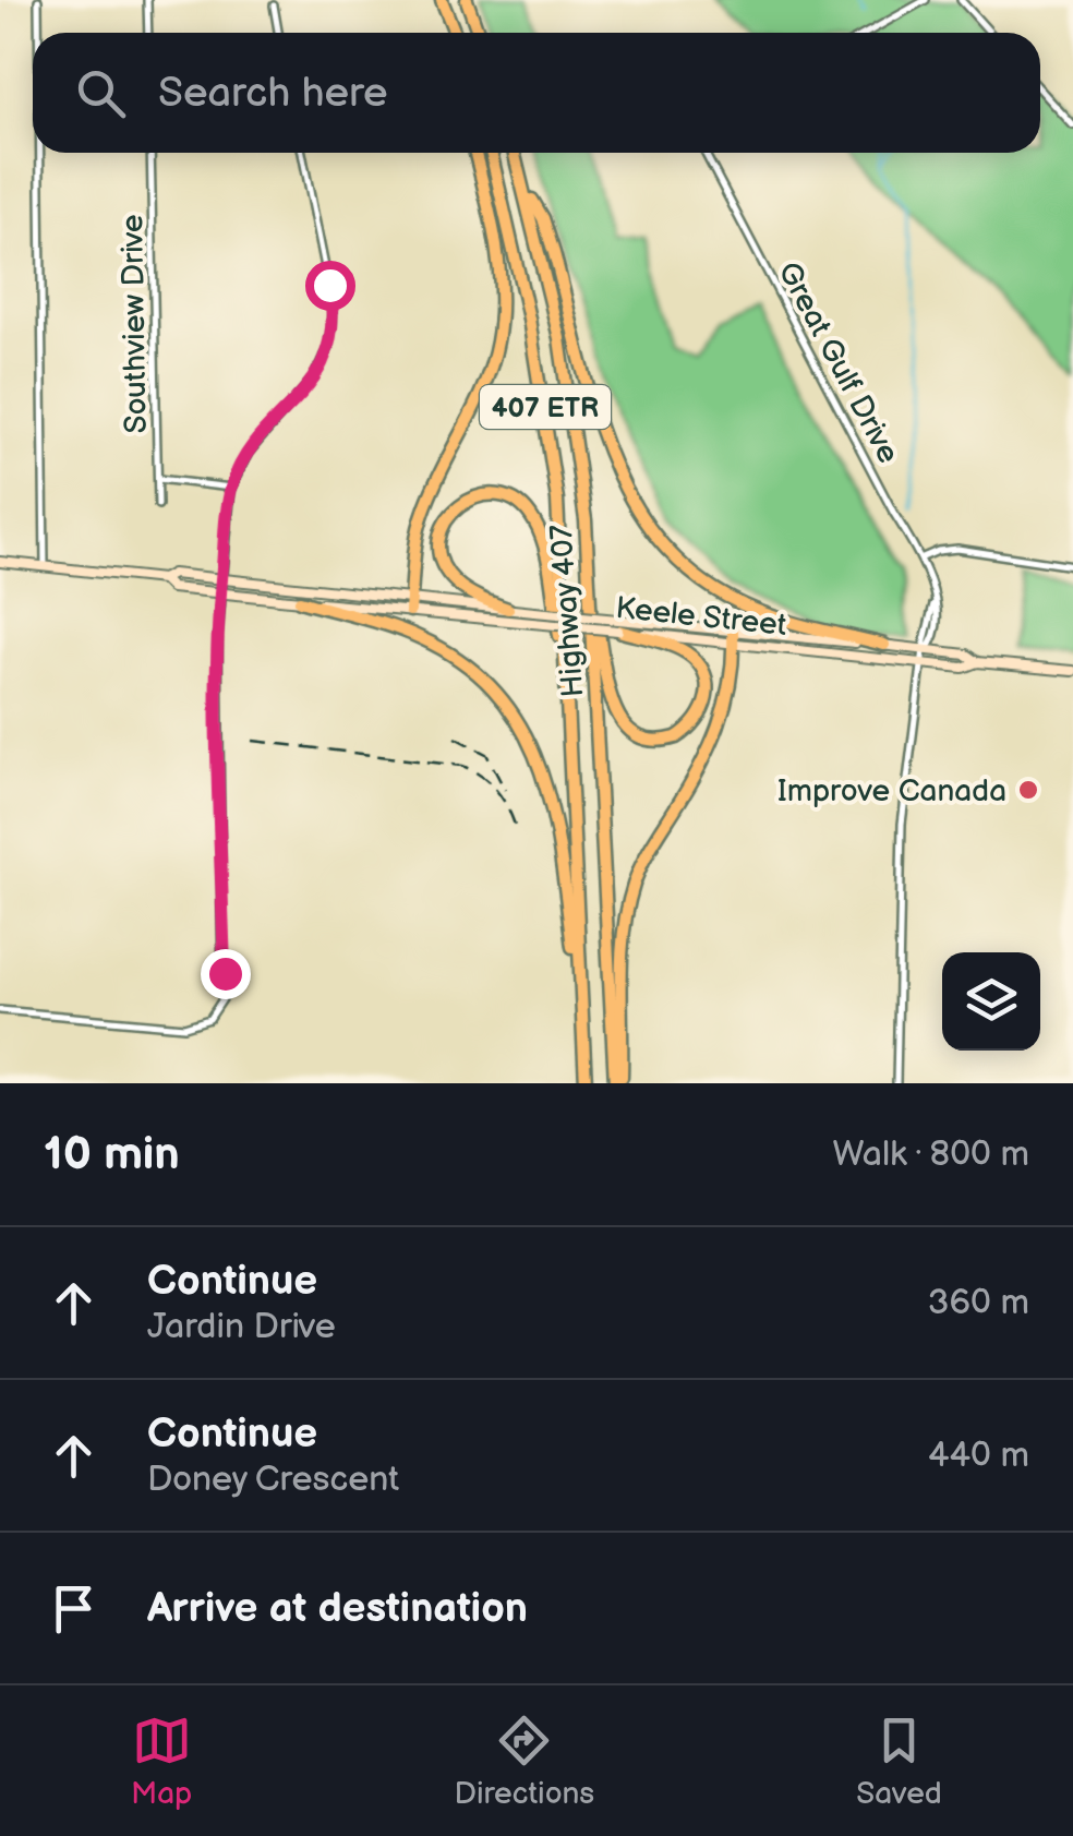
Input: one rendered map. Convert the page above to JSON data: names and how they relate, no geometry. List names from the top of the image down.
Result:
{
  "streets": {
    "highway": ["407 ETR", "Highway 407"],
    "main road": ["Keele Street"],
    "street": ["Southview Drive", "Great Gulf Drive"]
  },
  "crossings": [
    ["Great Gulf Drive", "Keele Street"]
  ],
  "places": ["Improve Canada"],
  "page": {
    "search": "Search here",
    "heading": ["10 min", "Walk · 800 m"],
    "list": [
      ["Continue", "Jardin Drive", "360 m"],
      ["Continue", "Doney Crescent", "440 m"],
      "Arrive at destination"
    ],
    "nav": ["Map", "Directions", "Saved"]
  }
}
